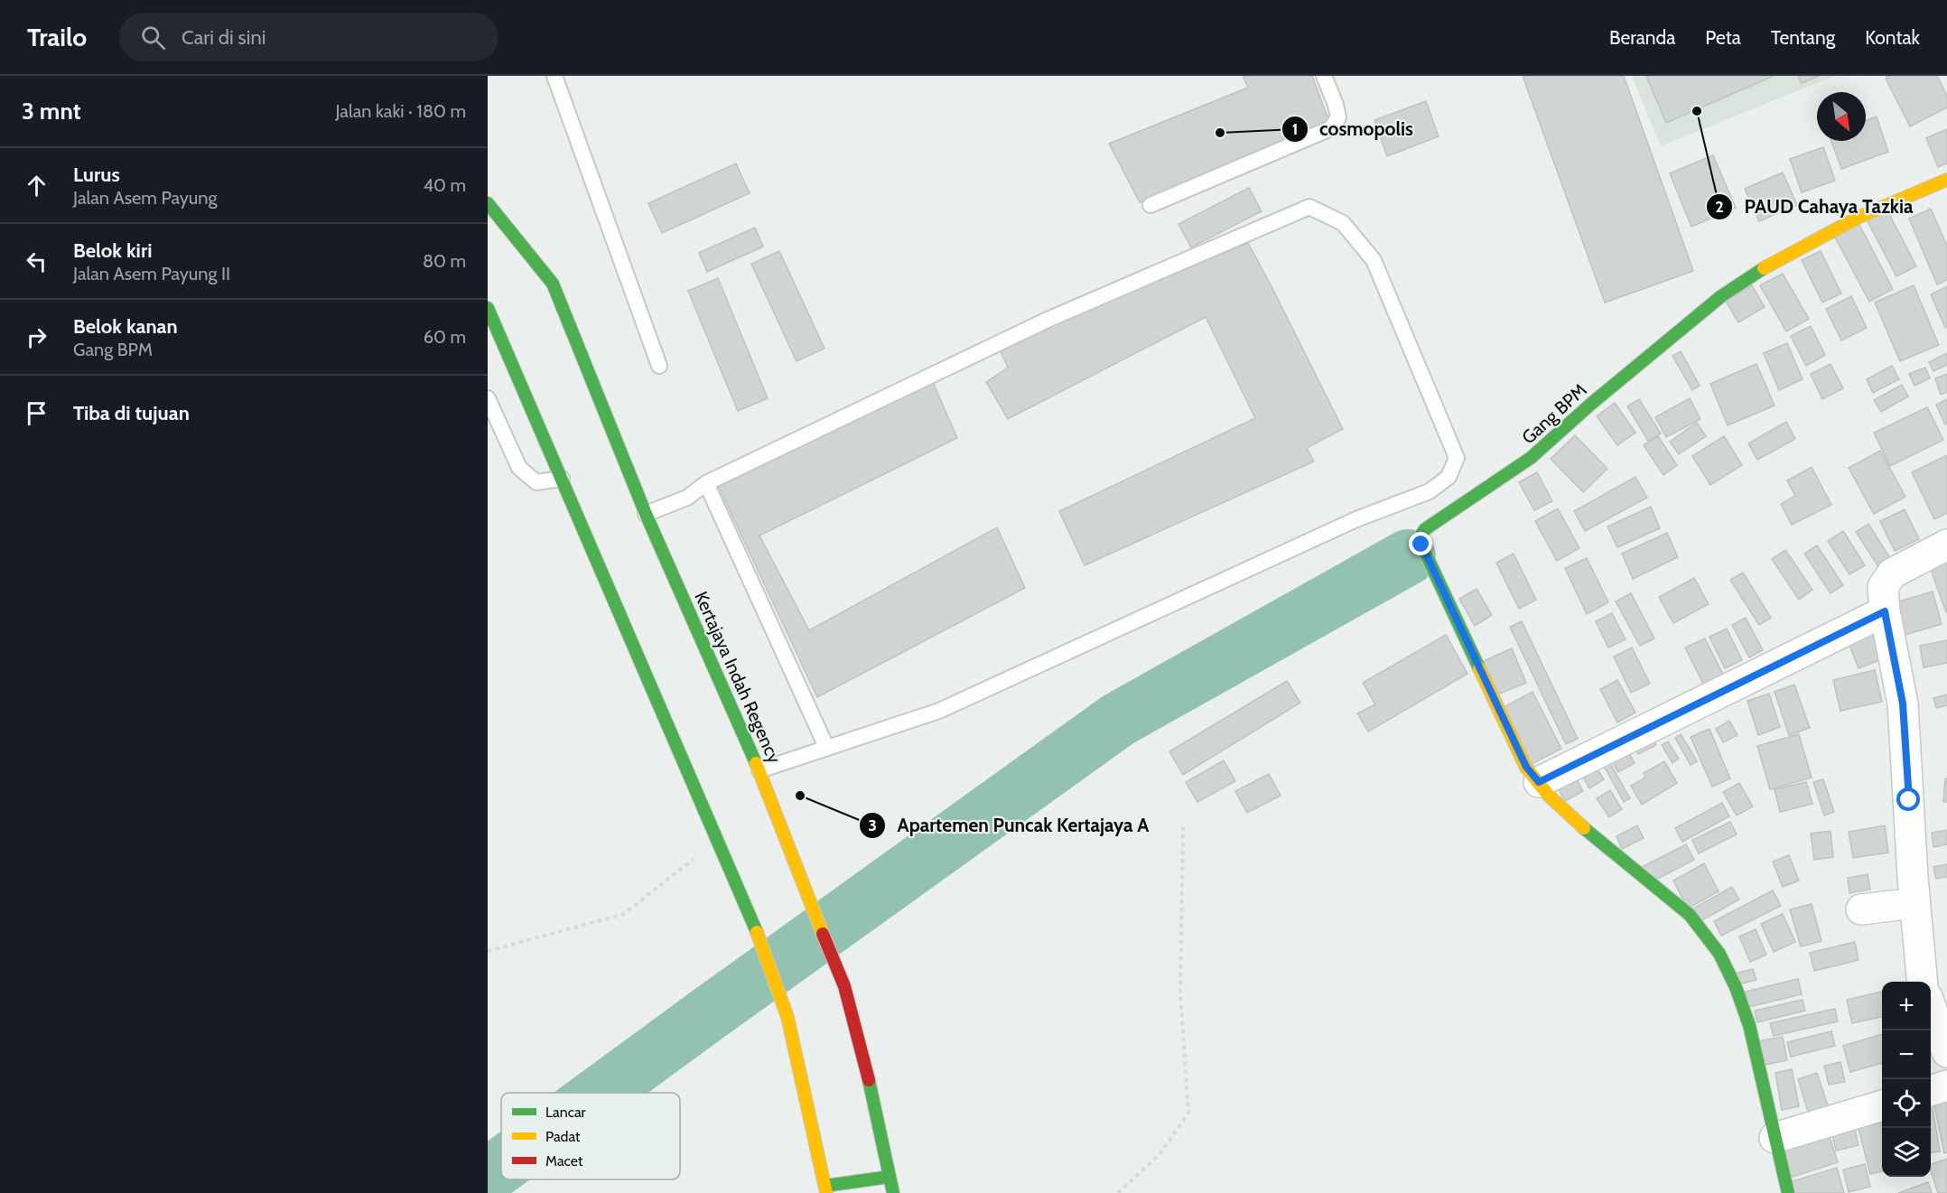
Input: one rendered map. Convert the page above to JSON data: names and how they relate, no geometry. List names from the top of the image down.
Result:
{
  "streets": {
    "street": ["Gang BPM", "Kertajaya Indah Regency"]
  },
  "places": ["PAUD Cahaya Tazkia", "cosmopolis", "Apartemen Puncak Kertajaya A"],
  "legend": ["Lancar", "Padat", "Macet"],
  "north": "bottom right",
  "page": {
    "header": "Trailo",
    "search": "Cari di sini",
    "nav": [
      "Beranda",
      "Peta",
      "Tentang",
      "Kontak"
    ],
    "heading": ["3 mnt", "Jalan kaki · 180 m"],
    "list": [
      ["Lurus", "Jalan Asem Payung", "40 m"],
      ["Belok kiri", "Jalan Asem Payung II", "80 m"],
      ["Belok kanan", "Gang BPM", "60 m"],
      "Tiba di tujuan"
    ],
    "map_buttons": ["+", "−"]
  }
}
